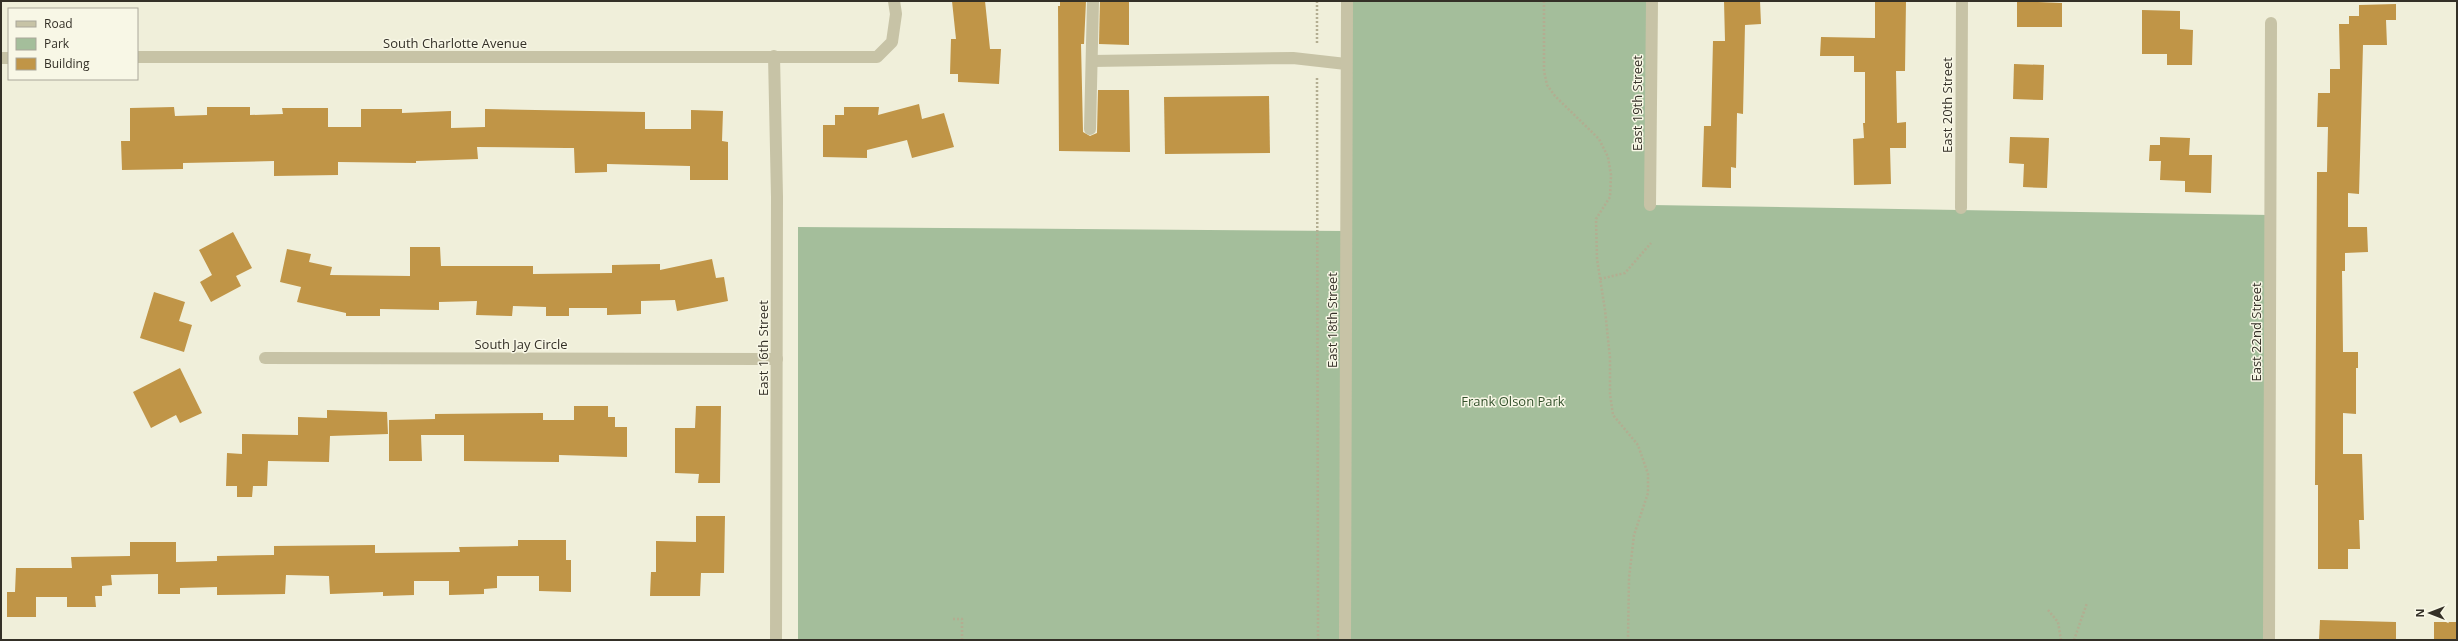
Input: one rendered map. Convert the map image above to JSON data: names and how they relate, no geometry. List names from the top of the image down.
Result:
{
  "streets": {
    "street": [
      "South Charlotte Avenue",
      "East 19th Street",
      "East 20th Street",
      "East 18th Street",
      "East 22nd Street",
      "South Jay Circle",
      "East 16th Street"
    ]
  },
  "crossings": [
    ["South Charlotte Avenue", "East 16th Street"],
    ["South Jay Circle", "East 16th Street"]
  ],
  "parks": ["Frank Olson Park"],
  "legend": ["Road", "Park", "Building"],
  "north": "left"
}
